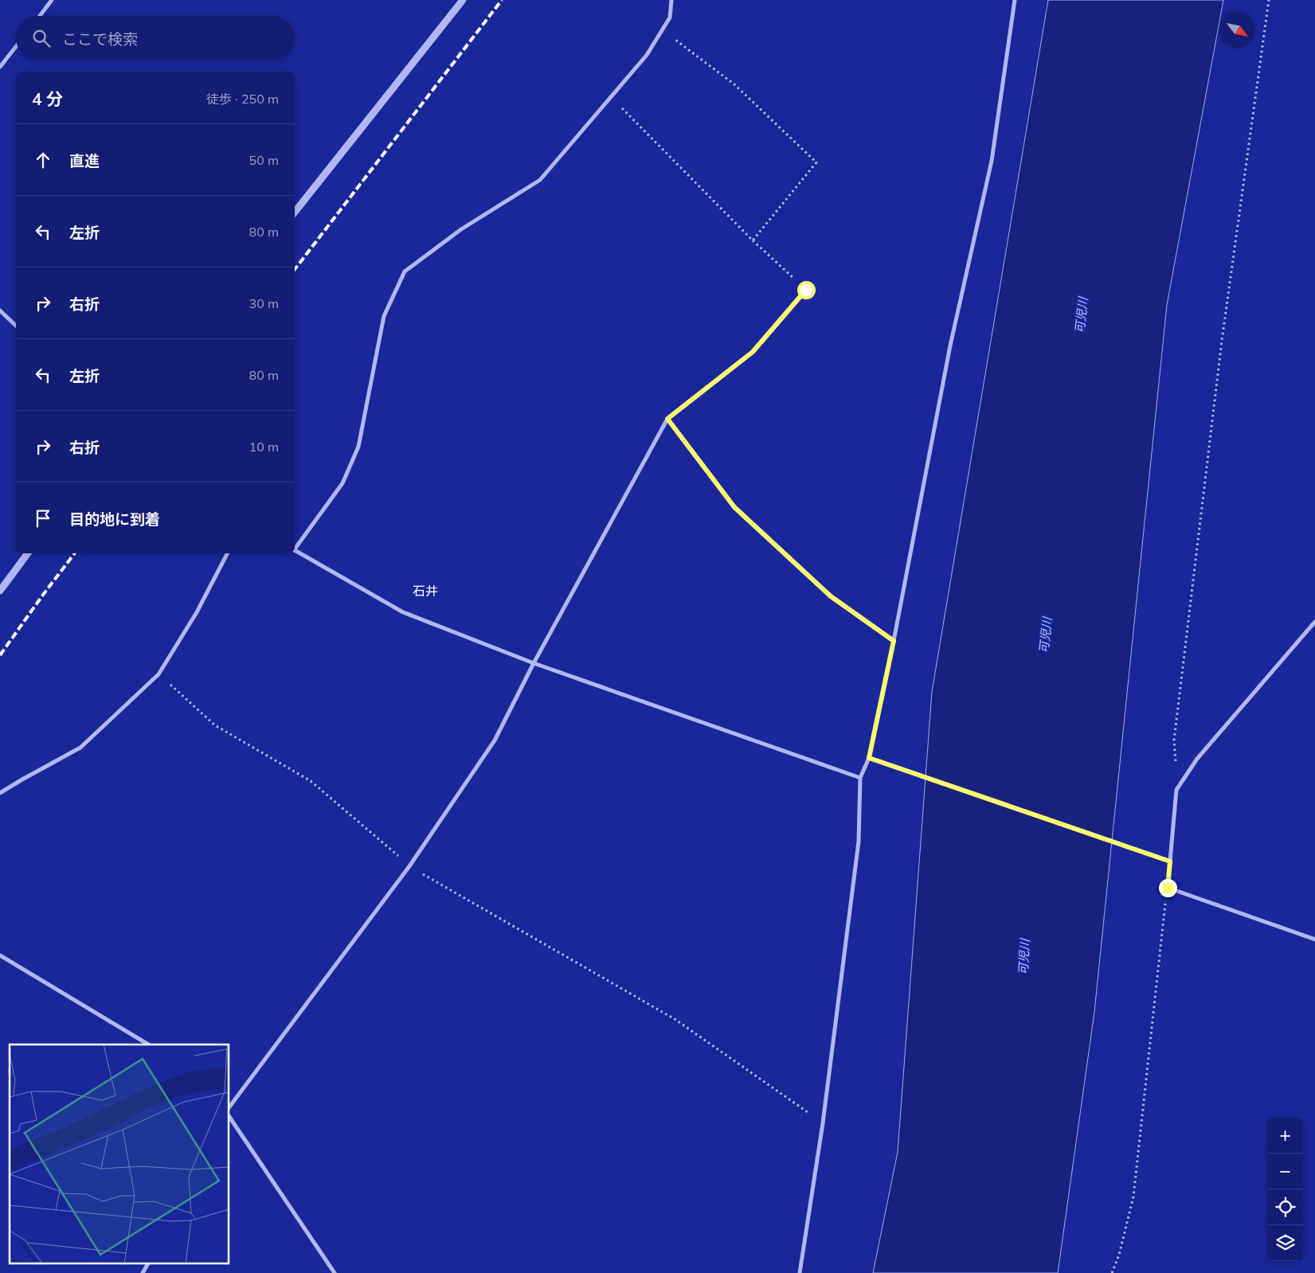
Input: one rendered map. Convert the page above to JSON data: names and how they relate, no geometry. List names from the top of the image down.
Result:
{
  "districts": ["石井"],
  "water": ["可児川"],
  "north": "bottom right",
  "page": {
    "search": "ここで検索",
    "heading": ["4 分", "徒歩 · 250 m"],
    "list": [
      ["直進", "50 m"],
      ["左折", "80 m"],
      ["右折", "30 m"],
      ["左折", "80 m"],
      ["右折", "10 m"],
      "目的地に到着"
    ],
    "map_buttons": ["+", "−"]
  }
}
